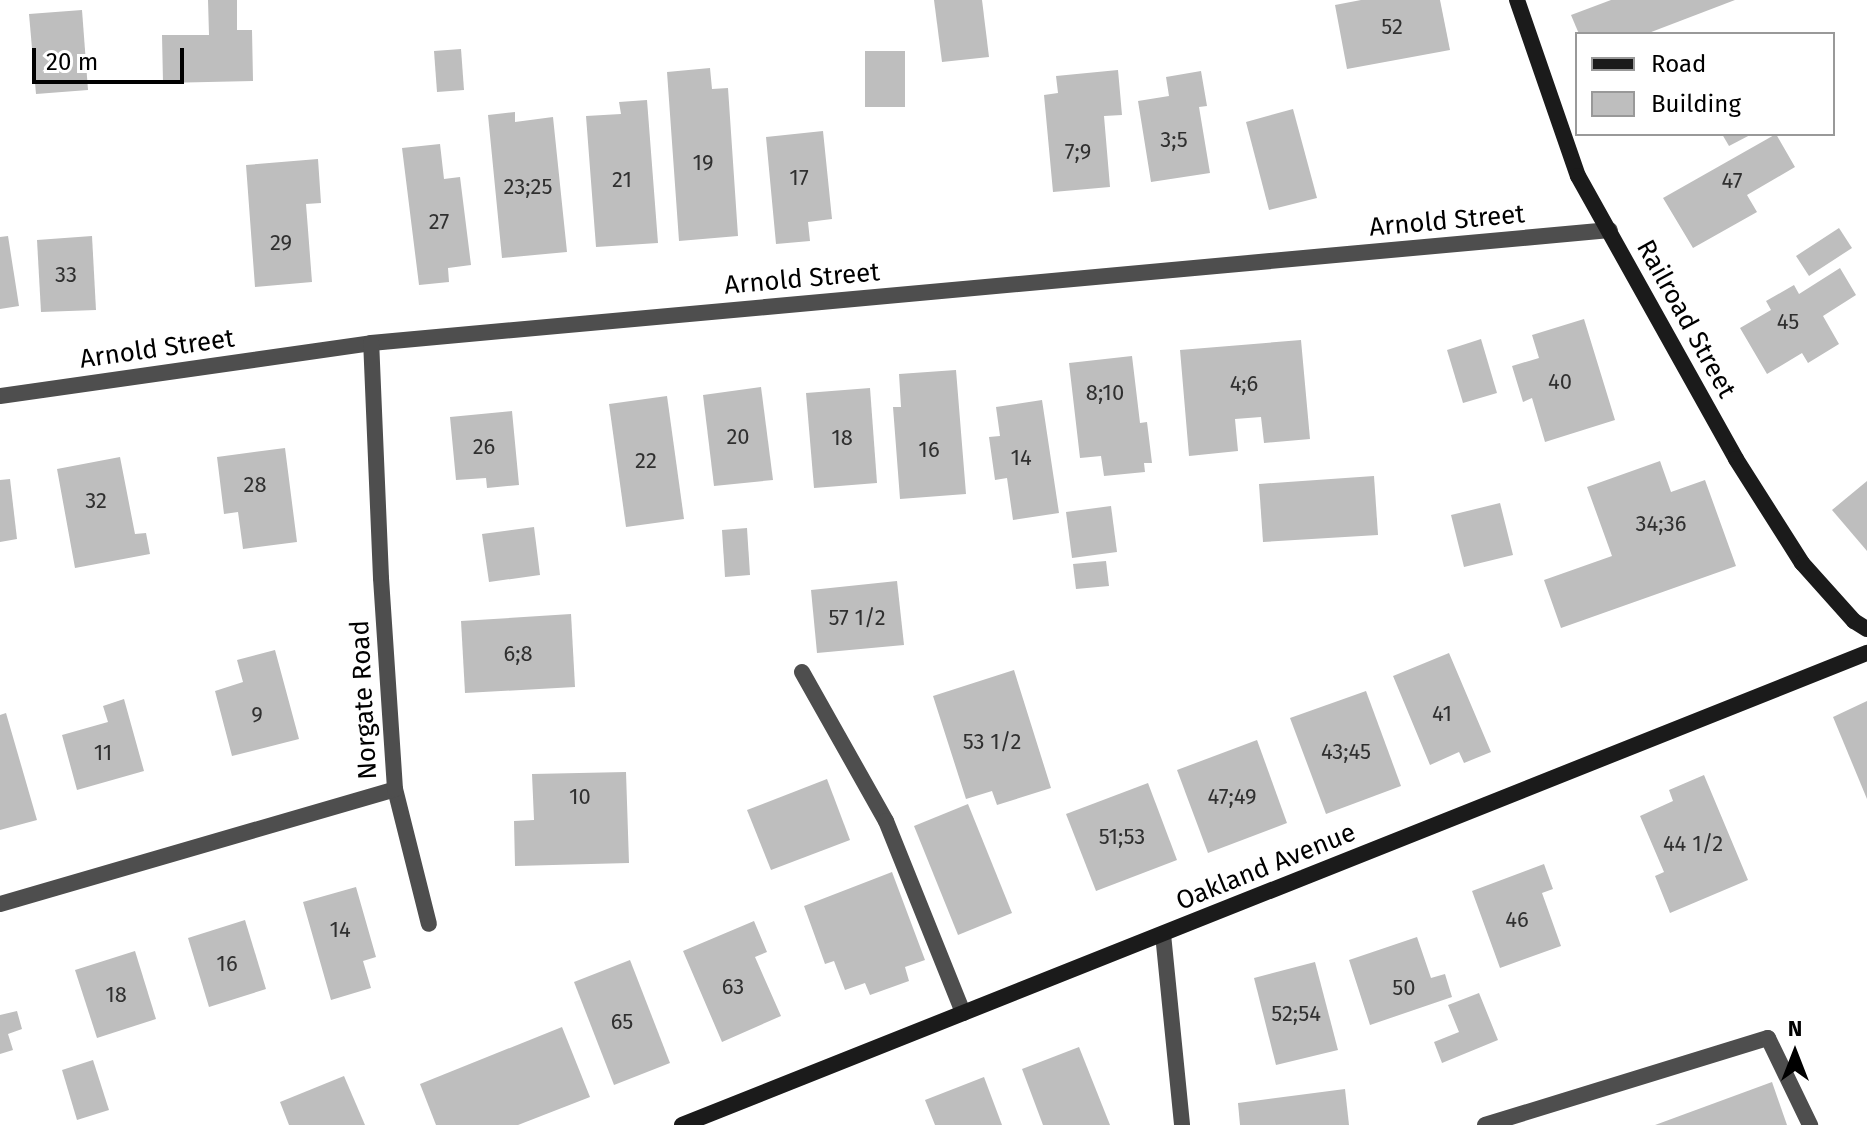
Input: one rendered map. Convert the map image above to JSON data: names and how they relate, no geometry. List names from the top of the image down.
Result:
{
  "streets": {
    "street": [
      "Arnold Street",
      "Railroad Street",
      "Norgate Road",
      "Oakland Avenue"
    ]
  },
  "crossings": [
    ["Arnold Street", "Railroad Street"],
    ["Arnold Street", "Norgate Road"]
  ],
  "house_numbers": [
    "52",
    "3;5",
    "7;9",
    "19",
    "17",
    "21",
    "47",
    "23;25",
    "27",
    "29",
    "33",
    "45",
    "40",
    "4;6",
    "8;10",
    "20",
    "18",
    "26",
    "16",
    "14",
    "22",
    "28",
    "32",
    "34;36",
    "57 1/2",
    "6;8",
    "41",
    "9",
    "53 1/2",
    "43;45",
    "11",
    "10",
    "47;49",
    "51;53",
    "44 1/2",
    "46",
    "14",
    "16",
    "63",
    "50",
    "18",
    "52;54",
    "65"
  ],
  "legend": ["Road", "Building"],
  "scale_bar": "20 m",
  "north": "top"
}
